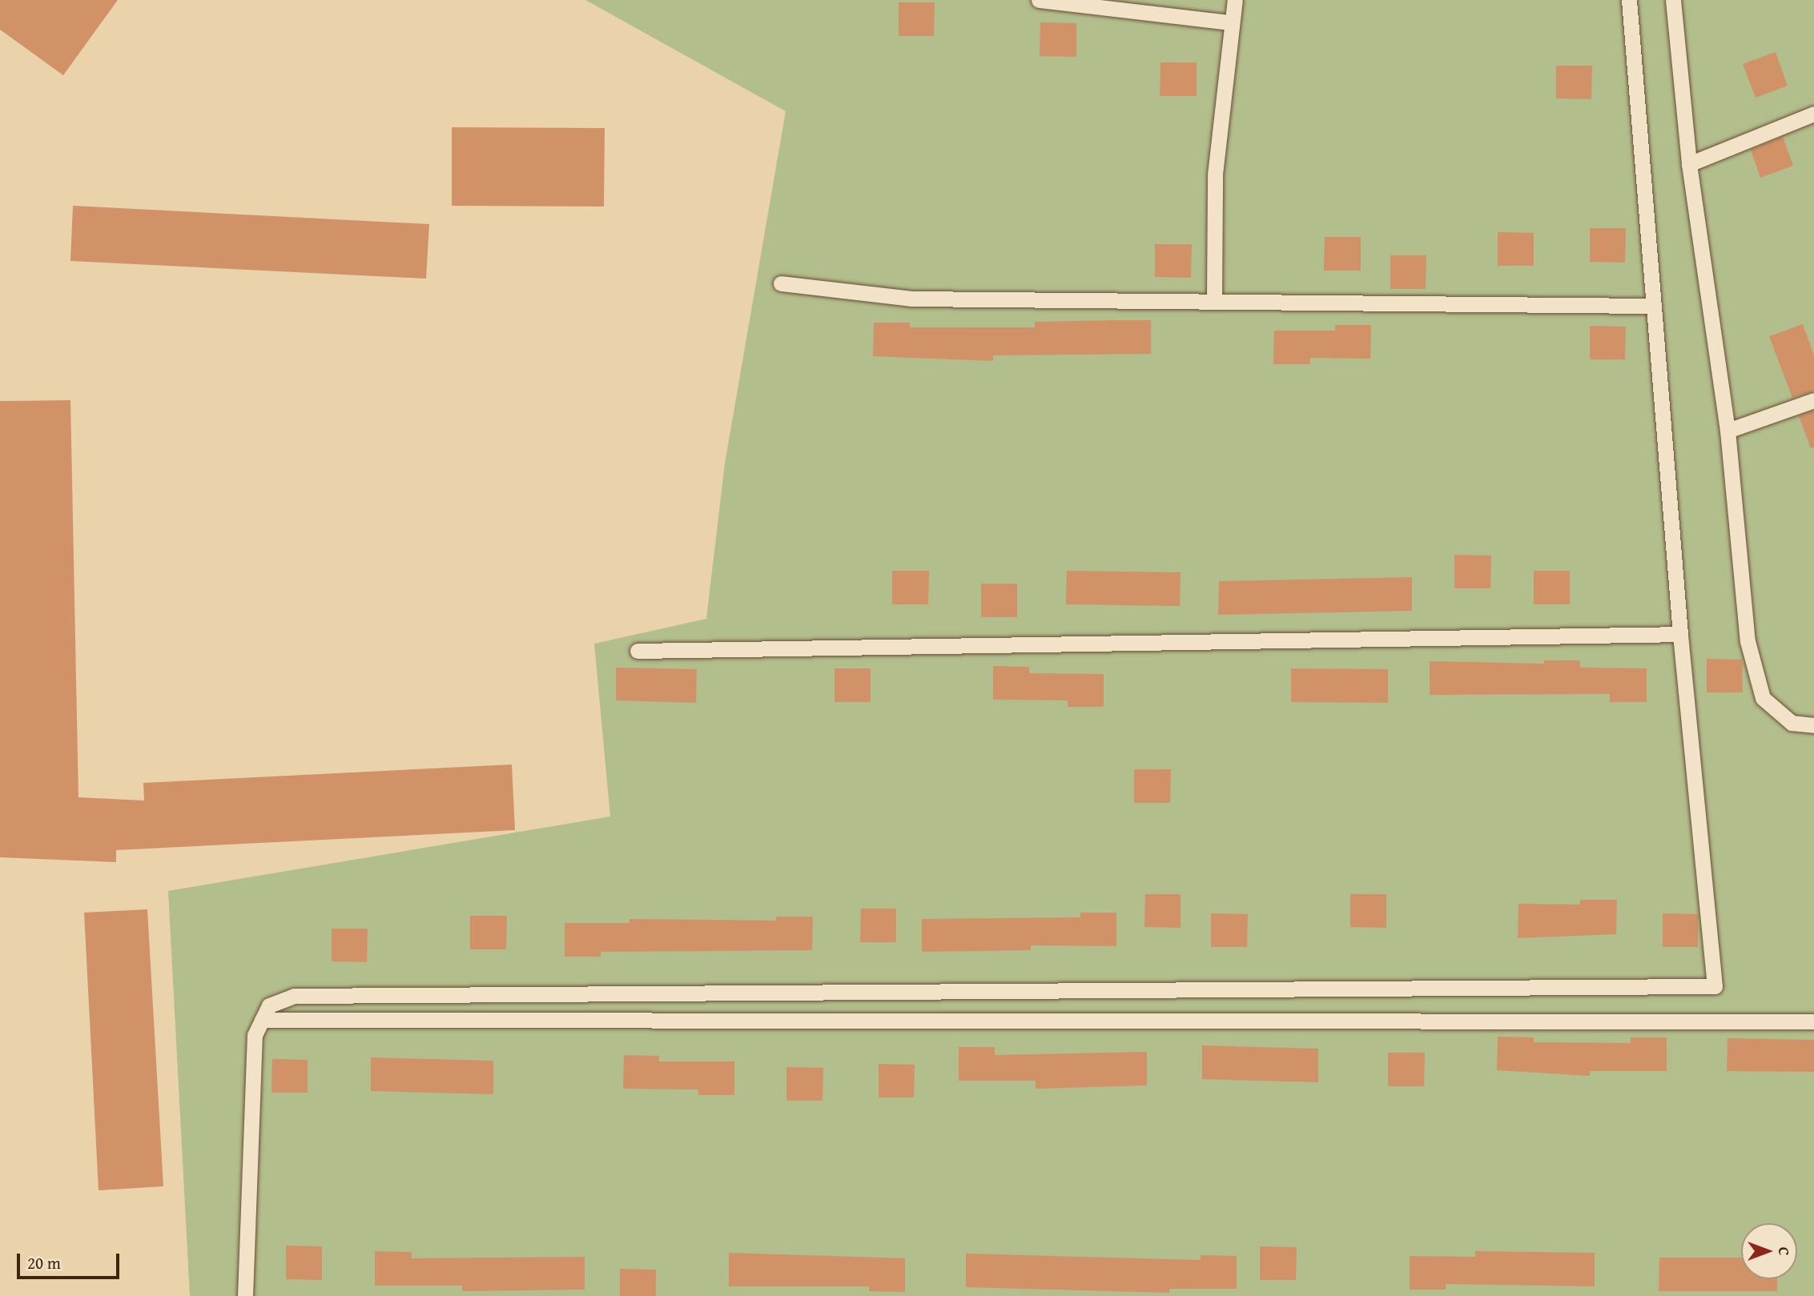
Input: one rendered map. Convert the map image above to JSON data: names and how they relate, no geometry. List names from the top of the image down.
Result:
{
  "scale_bar": "20 m",
  "north": "right"
}
